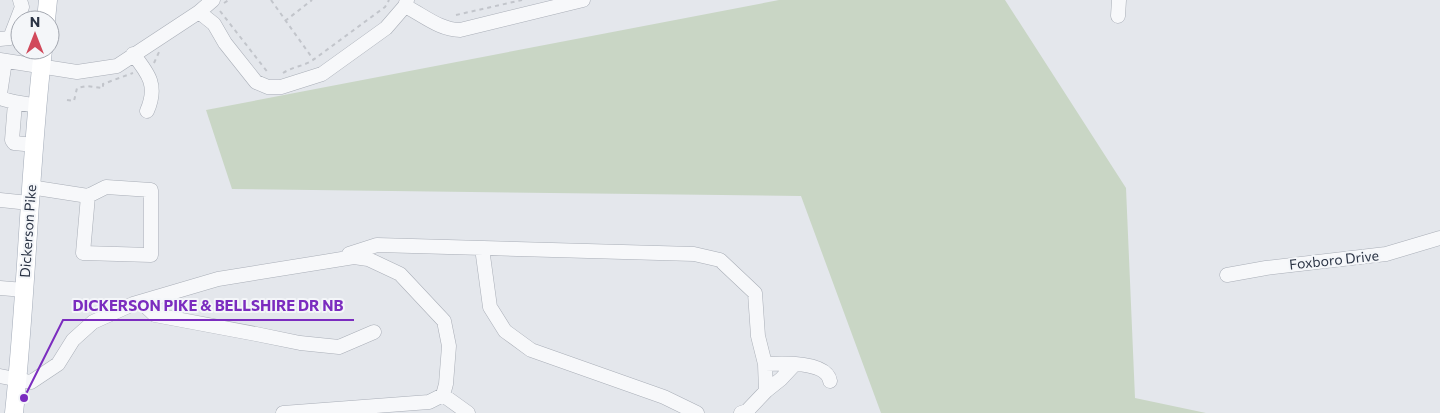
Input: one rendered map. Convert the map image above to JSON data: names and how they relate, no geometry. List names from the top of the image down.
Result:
{
  "streets": {
    "main road": ["Dickerson Pike"],
    "street": ["Foxboro Drive"]
  },
  "places": ["DICKERSON PIKE & BELLSHIRE DR NB"],
  "north": "top"
}
